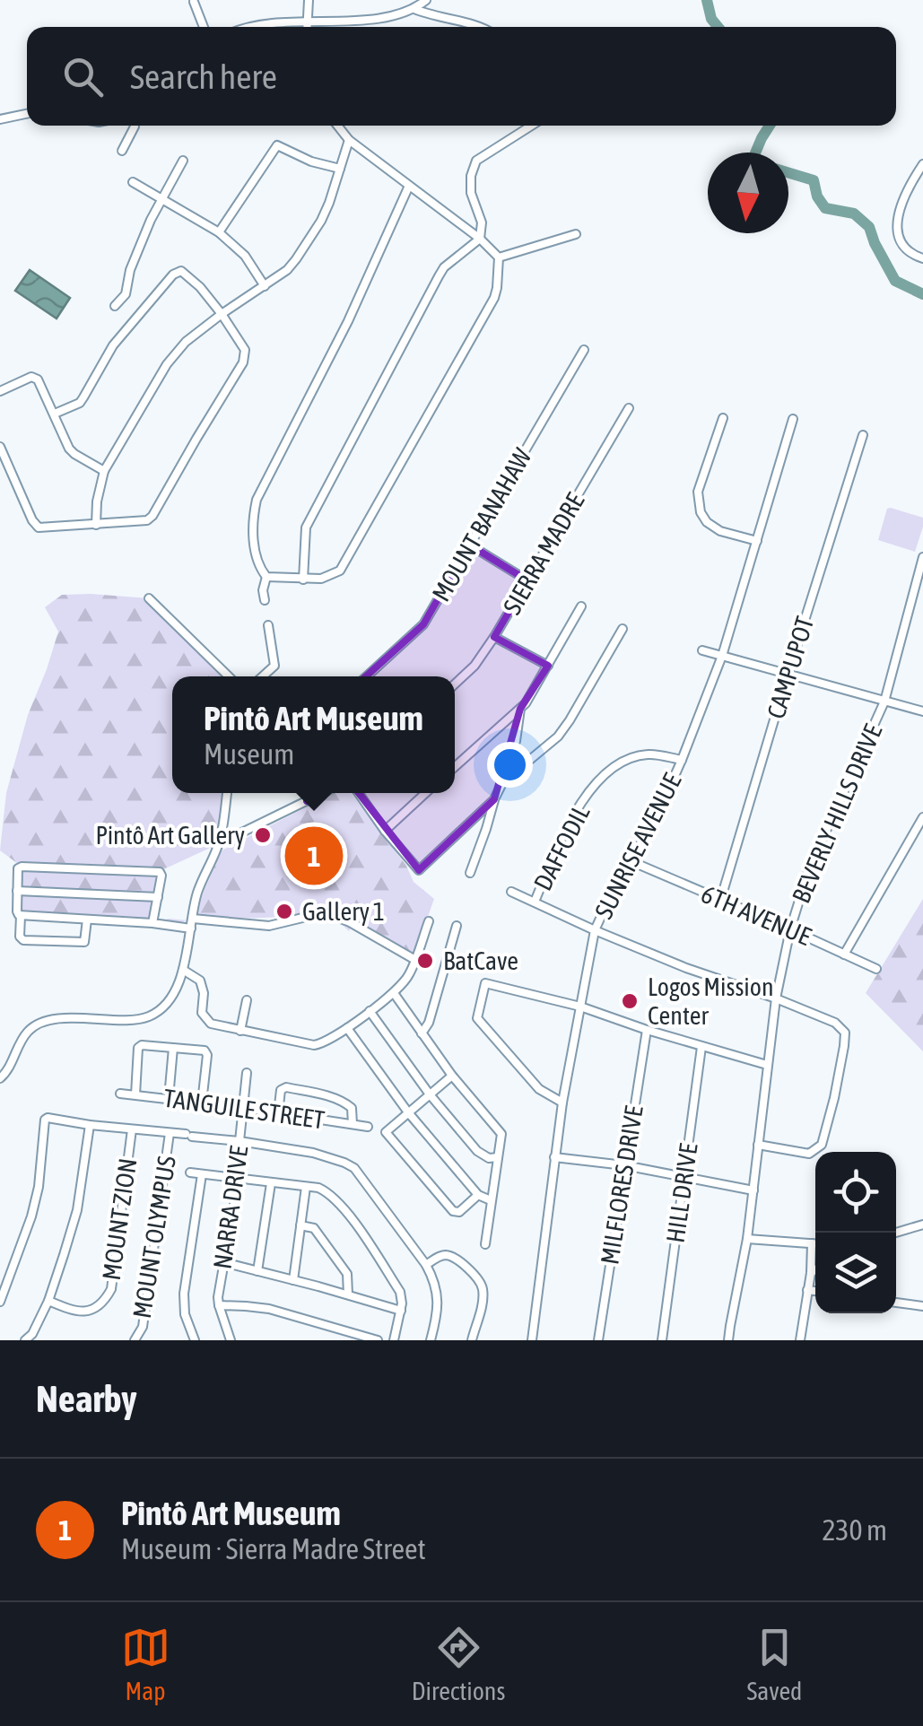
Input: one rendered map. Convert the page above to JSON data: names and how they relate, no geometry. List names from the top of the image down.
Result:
{
  "streets": {
    "street": [
      "MOUNT BANAHAW",
      "SIERRA MADRE",
      "CAMPUPOT",
      "BEVERLY HILLS DRIVE",
      "SUNRISE AVENUE",
      "DAFFODIL",
      "6TH AVENUE",
      "TANGUILE STREET",
      "MILFLORES DRIVE",
      "HILL DRIVE",
      "NARRA DRIVE",
      "MOUNT ZION",
      "MOUNT OLYMPUS"
    ]
  },
  "crossings": [
    ["CAMPUPOT", "6TH AVENUE"],
    ["BEVERLY HILLS DRIVE", "6TH AVENUE"],
    ["SUNRISE AVENUE", "DAFFODIL"],
    ["SUNRISE AVENUE", "6TH AVENUE"],
    ["TANGUILE STREET", "NARRA DRIVE"]
  ],
  "places": [
    "Pintô Art Gallery",
    "Gallery 1",
    "BatCave",
    "Logos Mission Center"
  ],
  "north": "bottom",
  "page": {
    "search": "Search here",
    "popup": ["Pintô Art Museum", "Museum"],
    "pins": "1",
    "heading": "Nearby",
    "list": [
      {
        "mark": "1",
        "name": "Pintô Art Museum",
        "note": "Museum · Sierra Madre Street",
        "value": "230 m"
      }
    ],
    "nav": ["Map", "Directions", "Saved"]
  }
}
